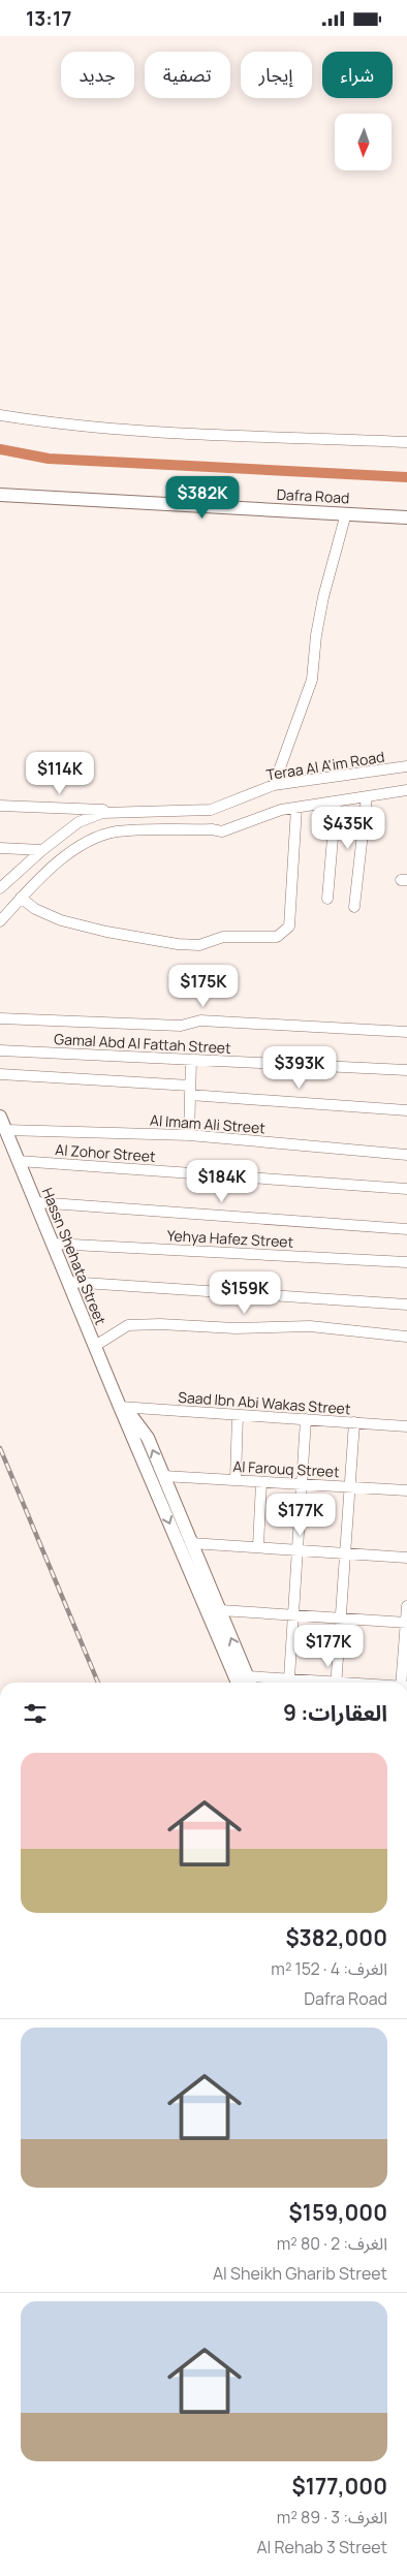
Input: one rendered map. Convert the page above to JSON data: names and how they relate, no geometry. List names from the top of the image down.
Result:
{
  "streets": {
    "main road": ["Dafra Road", "Hassn Shehata Street"],
    "street": [
      "Teraa Al A'im Road",
      "Gamal Abd Al Fattah Street",
      "Al Imam Ali Street",
      "Al Zohor Street",
      "Yehya Hafez Street",
      "Saad Ibn Abi Wakas Street",
      "Al Farouq Street"
    ]
  },
  "crossings": [
    ["Al Imam Ali Street", "Hassn Shehata Street"],
    ["Al Zohor Street", "Hassn Shehata Street"],
    ["Yehya Hafez Street", "Hassn Shehata Street"],
    ["Hassn Shehata Street", "Saad Ibn Abi Wakas Street"],
    ["Hassn Shehata Street", "Al Farouq Street"]
  ],
  "north": "bottom",
  "page": {
    "status": "13:17",
    "chip": [
      "شراء",
      "إيجار",
      "تصفية",
      "جديد"
    ],
    "price": [
      "$382K",
      "$114K",
      "$435K",
      "$175K",
      "$393K",
      "$184K",
      "$159K",
      "$177K",
      "$177K"
    ],
    "heading": "العقارات: 9",
    "list": [
      {
        "name": "$382,000",
        "note": "الغرف: 4 · 152 m² · Dafra Road"
      },
      {
        "name": "$159,000",
        "note": "الغرف: 2 · 80 m² · Al Sheikh Gharib Street"
      },
      {
        "name": "$177,000",
        "note": "الغرف: 3 · 89 m² · Al Rehab 3 Street"
      }
    ]
  }
}
